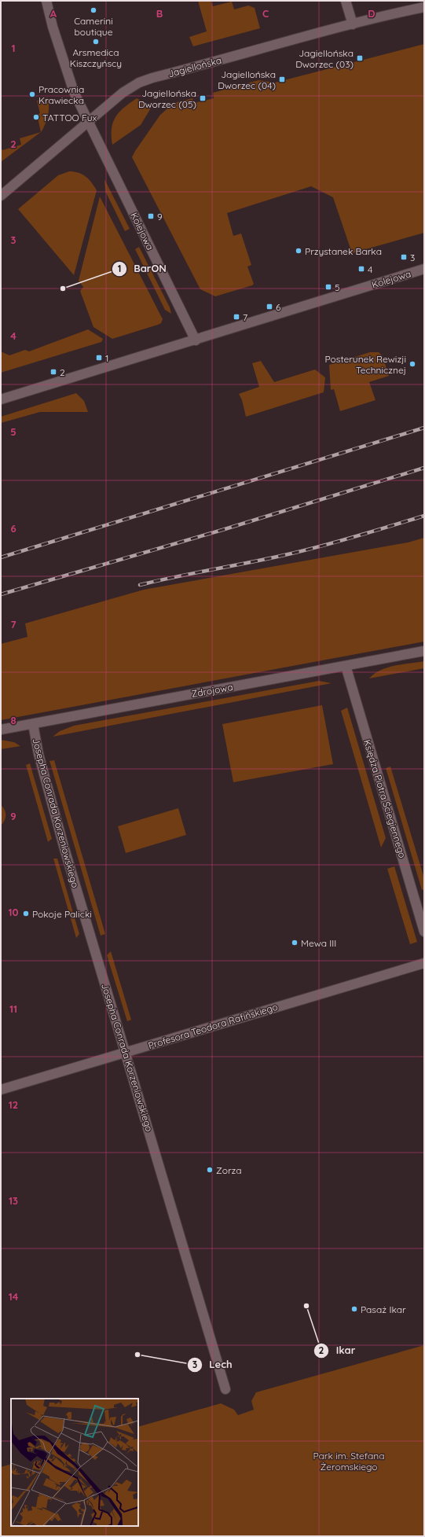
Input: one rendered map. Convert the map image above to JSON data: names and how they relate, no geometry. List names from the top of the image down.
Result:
{
  "streets": {
    "street": [
      "Jagiellońska",
      "Kolejowa",
      "Zdrojowa",
      "Księdza Piotra Ściegiennego",
      "Josepha Conrada Korzeniowskiego",
      "Profesora Teodora Rafińskiego"
    ]
  },
  "crossings": [
    ["Jagiellońska", "Kolejowa"],
    ["Zdrojowa", "Księdza Piotra Ściegiennego"],
    ["Zdrojowa", "Josepha Conrada Korzeniowskiego"],
    ["Josepha Conrada Korzeniowskiego", "Profesora Teodora Rafińskiego"]
  ],
  "parks": ["Park im. Stefana Żeromskiego"],
  "places": {
    "other": [
      "Camerini boutique",
      "Arsmedica Kiszczyńscy",
      "Pracownia Krawiecka",
      "TATTOO Fux",
      "Przystanek Barka",
      "BarON",
      "Posterunek Rewizji Technicznej",
      "Pokoje Palicki",
      "Mewa III",
      "Zorza",
      "Ikar",
      "Pasaż Ikar",
      "Lech"
    ],
    "transit": [
      "Jagiellońska Dworzec (03)",
      "Jagiellońska Dworzec (04)",
      "Jagiellońska Dworzec (05)",
      "9",
      "3",
      "4",
      "5",
      "6",
      "7",
      "1",
      "2"
    ]
  },
  "grid": {
    "columns": [
      "A",
      "B",
      "C",
      "D"
    ],
    "rows": [
      "1",
      "2",
      "3",
      "4",
      "5",
      "6",
      "7",
      "8",
      "9",
      "10",
      "11",
      "12",
      "13",
      "14"
    ]
  }
}
